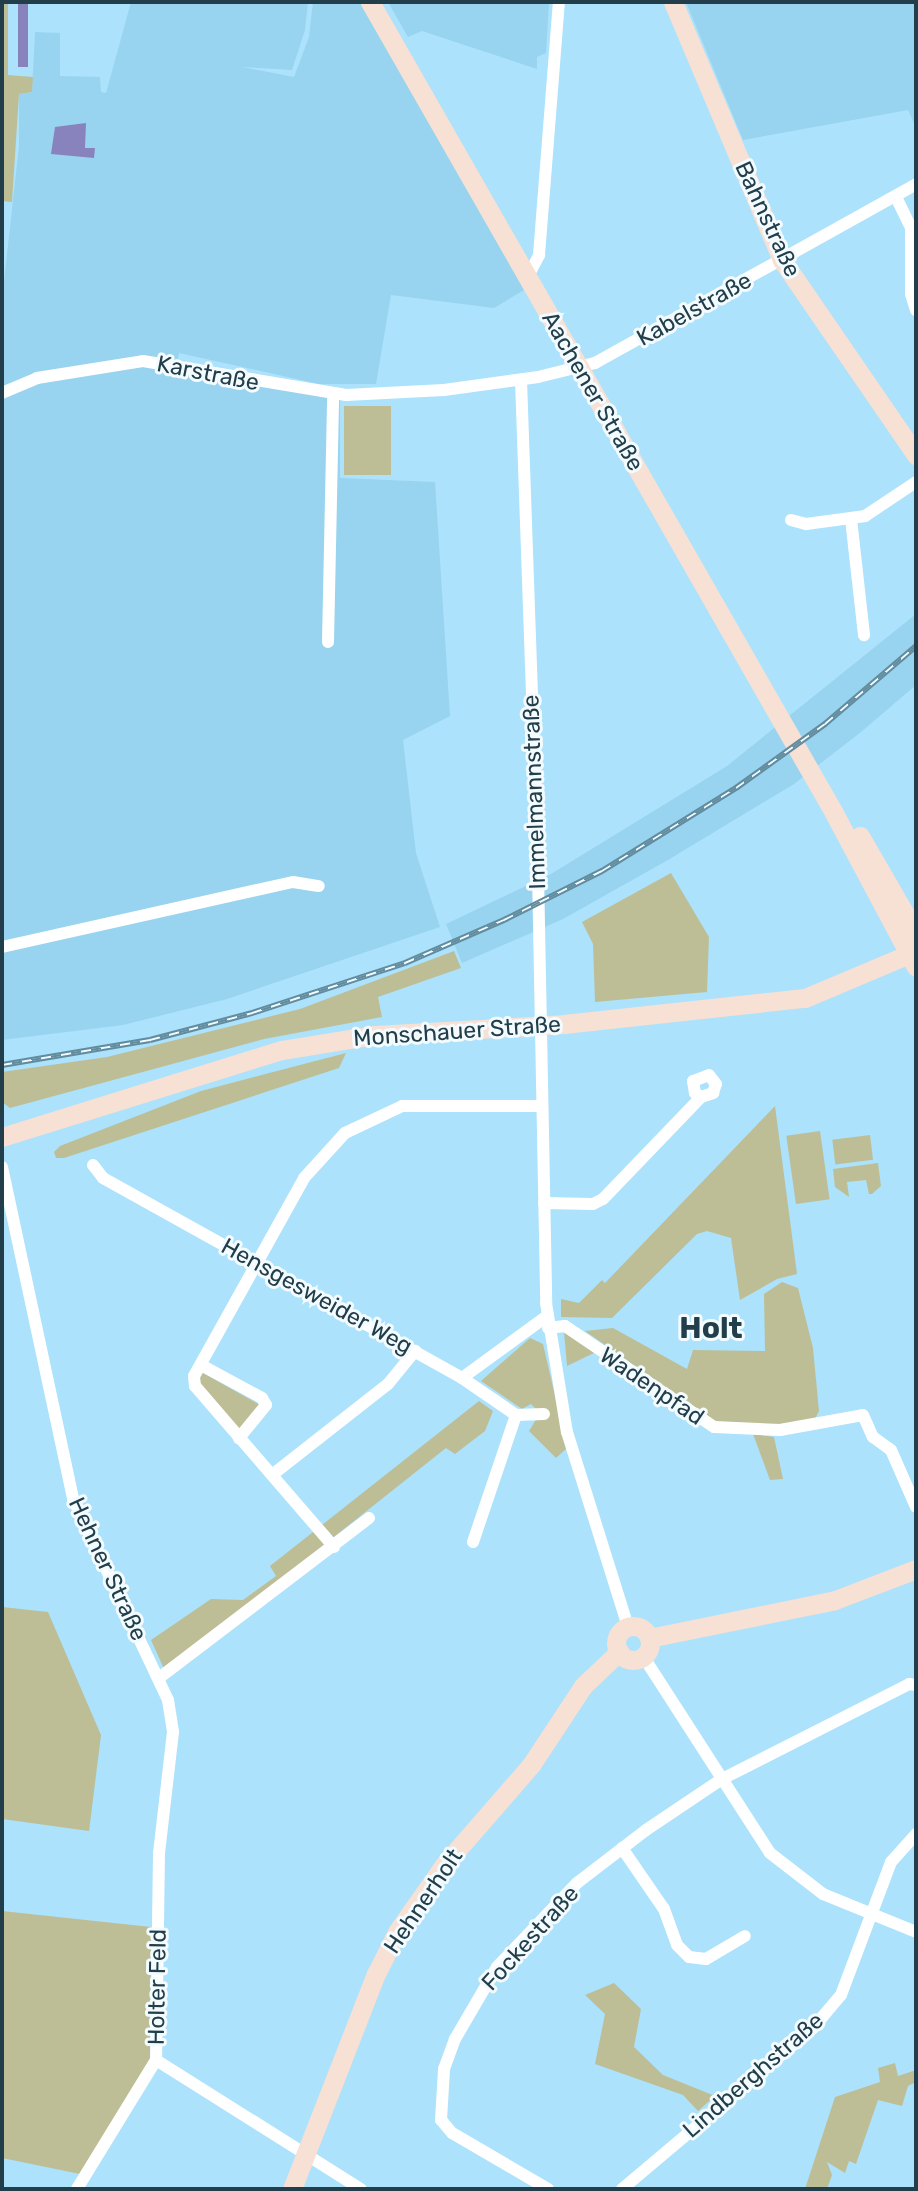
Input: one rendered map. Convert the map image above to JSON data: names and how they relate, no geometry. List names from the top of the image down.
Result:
{
  "streets": {
    "main road": [
      "Bahnstraße",
      "Aachener Straße",
      "Monschauer Straße",
      "Hehnerholt"
    ],
    "street": [
      "Kabelstraße",
      "Karstraße",
      "Immelmannstraße",
      "Hensgesweider Weg",
      "Wadenpfad",
      "Hehner Straße",
      "Fockestraße",
      "Holter Feld",
      "Lindberghstraße"
    ]
  },
  "crossings": [
    ["Bahnstraße", "Kabelstraße"],
    ["Kabelstraße", "Karstraße"],
    ["Kabelstraße", "Aachener Straße"],
    ["Karstraße", "Aachener Straße"],
    ["Karstraße", "Immelmannstraße"],
    ["Aachener Straße", "Monschauer Straße"],
    ["Immelmannstraße", "Monschauer Straße"],
    ["Immelmannstraße", "Wadenpfad"],
    ["Immelmannstraße", "Hehnerholt"],
    ["Hehner Straße", "Holter Feld"]
  ],
  "districts": ["Holt"]
}
